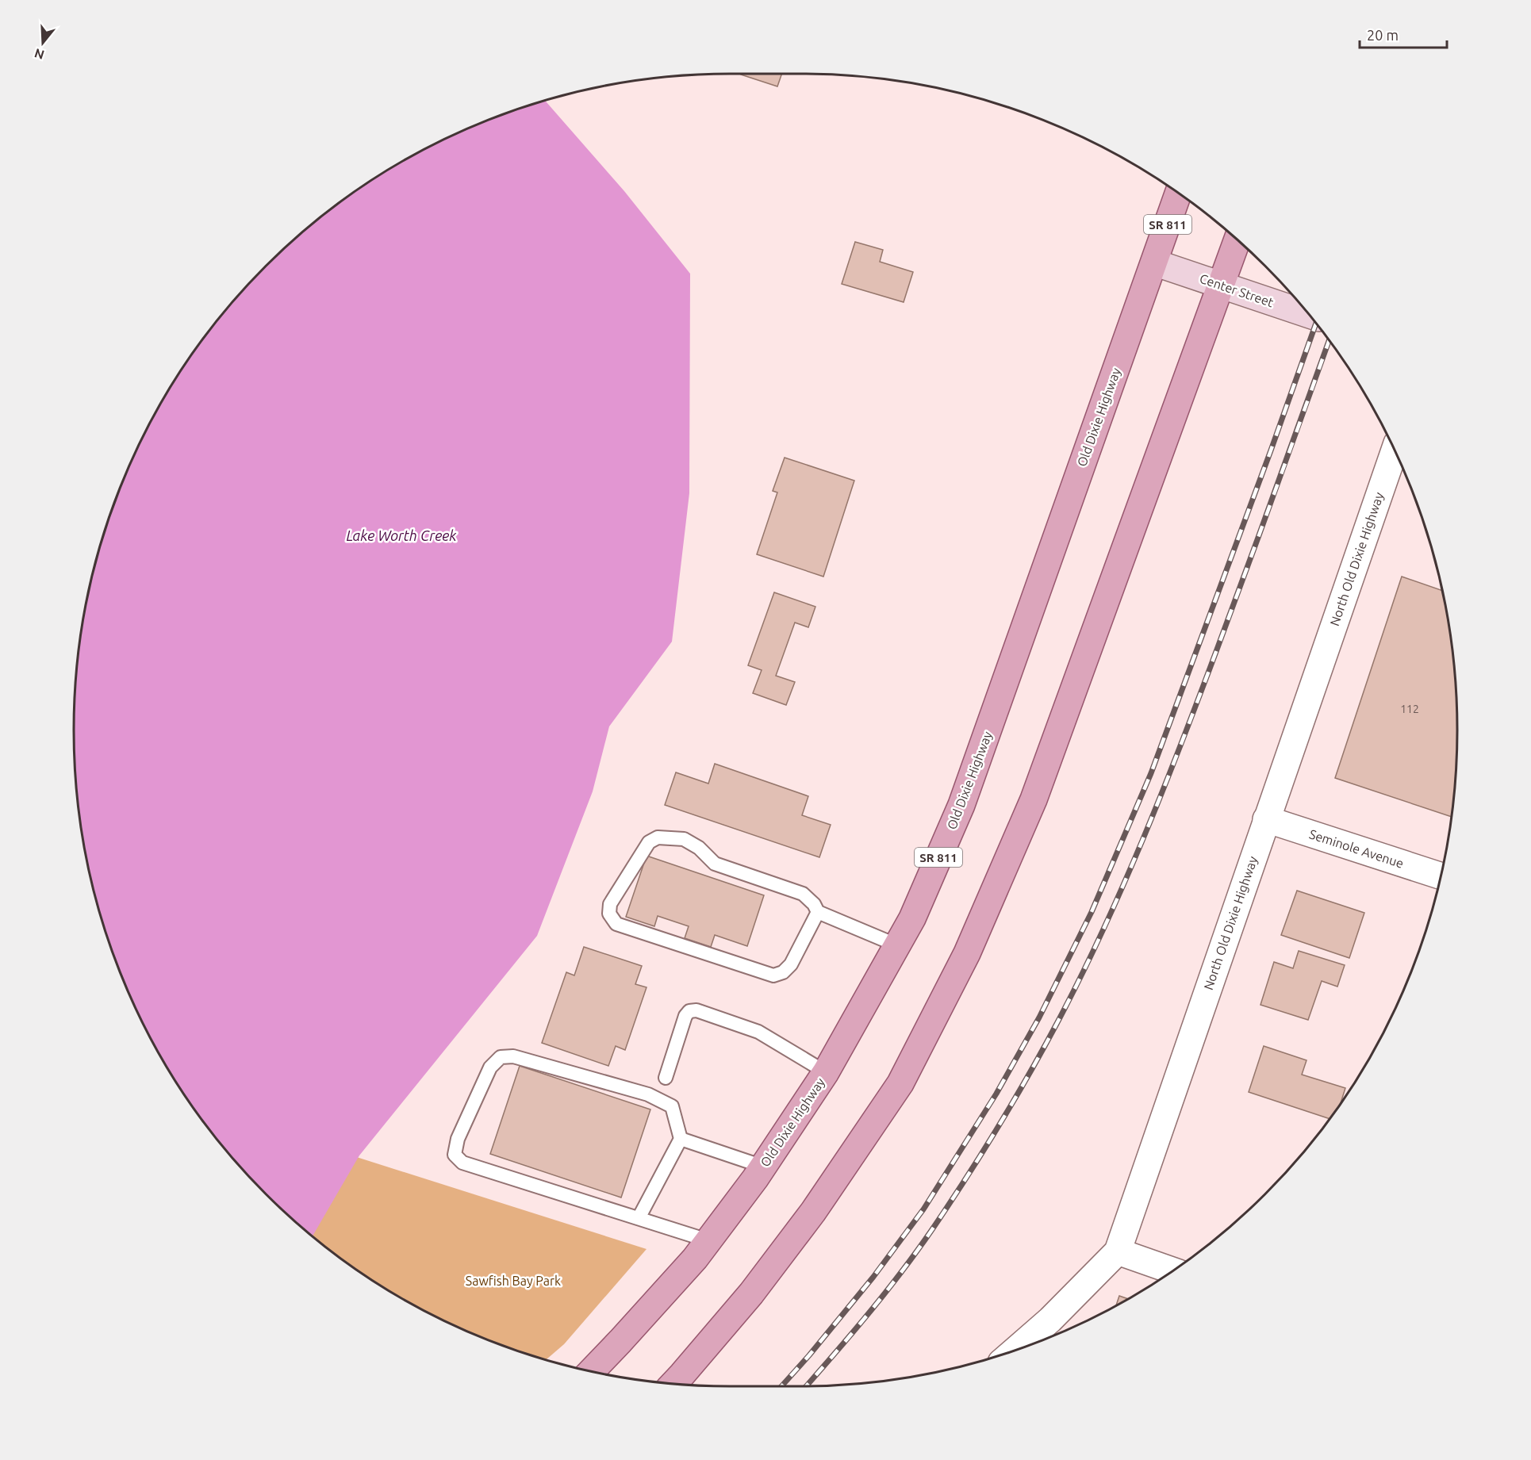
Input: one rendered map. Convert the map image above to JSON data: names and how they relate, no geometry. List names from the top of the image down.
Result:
{
  "streets": {
    "main road": ["SR 811", "Old Dixie Highway"],
    "street": ["Center Street", "North Old Dixie Highway", "Seminole Avenue"]
  },
  "crossings": [
    ["Center Street", "Old Dixie Highway"],
    ["North Old Dixie Highway", "Seminole Avenue"]
  ],
  "water": ["Lake Worth Creek"],
  "parks": ["Sawfish Bay Park"],
  "house_numbers": ["112"],
  "scale_bar": "20 m",
  "north": "bottom"
}
